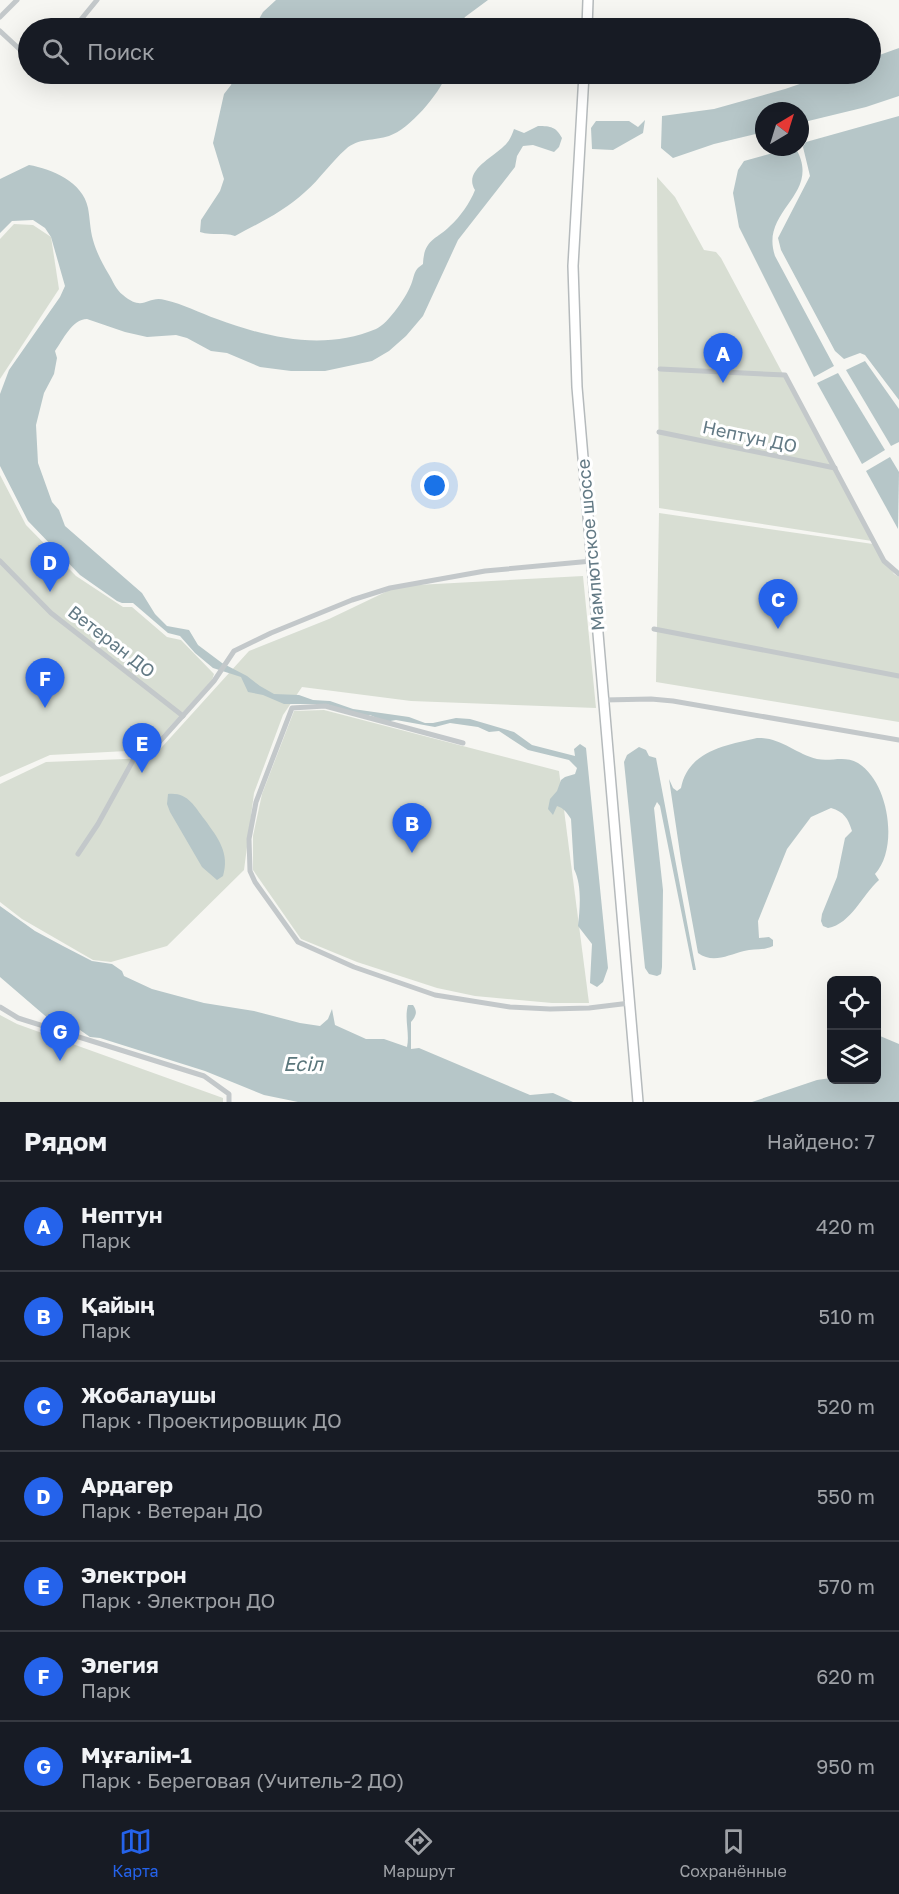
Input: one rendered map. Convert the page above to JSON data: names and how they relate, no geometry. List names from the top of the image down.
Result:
{
  "streets": {
    "highway": ["Мамлютское шоссе"],
    "street": ["Нептун ДО", "Ветеран ДО"]
  },
  "water": ["Есіл"],
  "north": "top right",
  "page": {
    "search": "Поиск",
    "pins": [
      "A",
      "D",
      "C",
      "F",
      "E",
      "B",
      "G"
    ],
    "heading": ["Рядом", "Найдено: 7"],
    "list": [
      {
        "mark": "A",
        "name": "Нептун",
        "note": "Парк",
        "value": "420 m"
      },
      {
        "mark": "B",
        "name": "Қайың",
        "note": "Парк",
        "value": "510 m"
      },
      {
        "mark": "C",
        "name": "Жобалаушы",
        "note": "Парк · Проектировщик ДО",
        "value": "520 m"
      },
      {
        "mark": "D",
        "name": "Ардагер",
        "note": "Парк · Ветеран ДО",
        "value": "550 m"
      },
      {
        "mark": "E",
        "name": "Электрон",
        "note": "Парк · Электрон ДО",
        "value": "570 m"
      },
      {
        "mark": "F",
        "name": "Элегия",
        "note": "Парк",
        "value": "620 m"
      },
      {
        "mark": "G",
        "name": "Мұғалім-1",
        "note": "Парк · Береговая (Учитель-2 ДО)",
        "value": "950 m"
      }
    ],
    "nav": ["Карта", "Маршрут", "Сохранённые"]
  }
}
